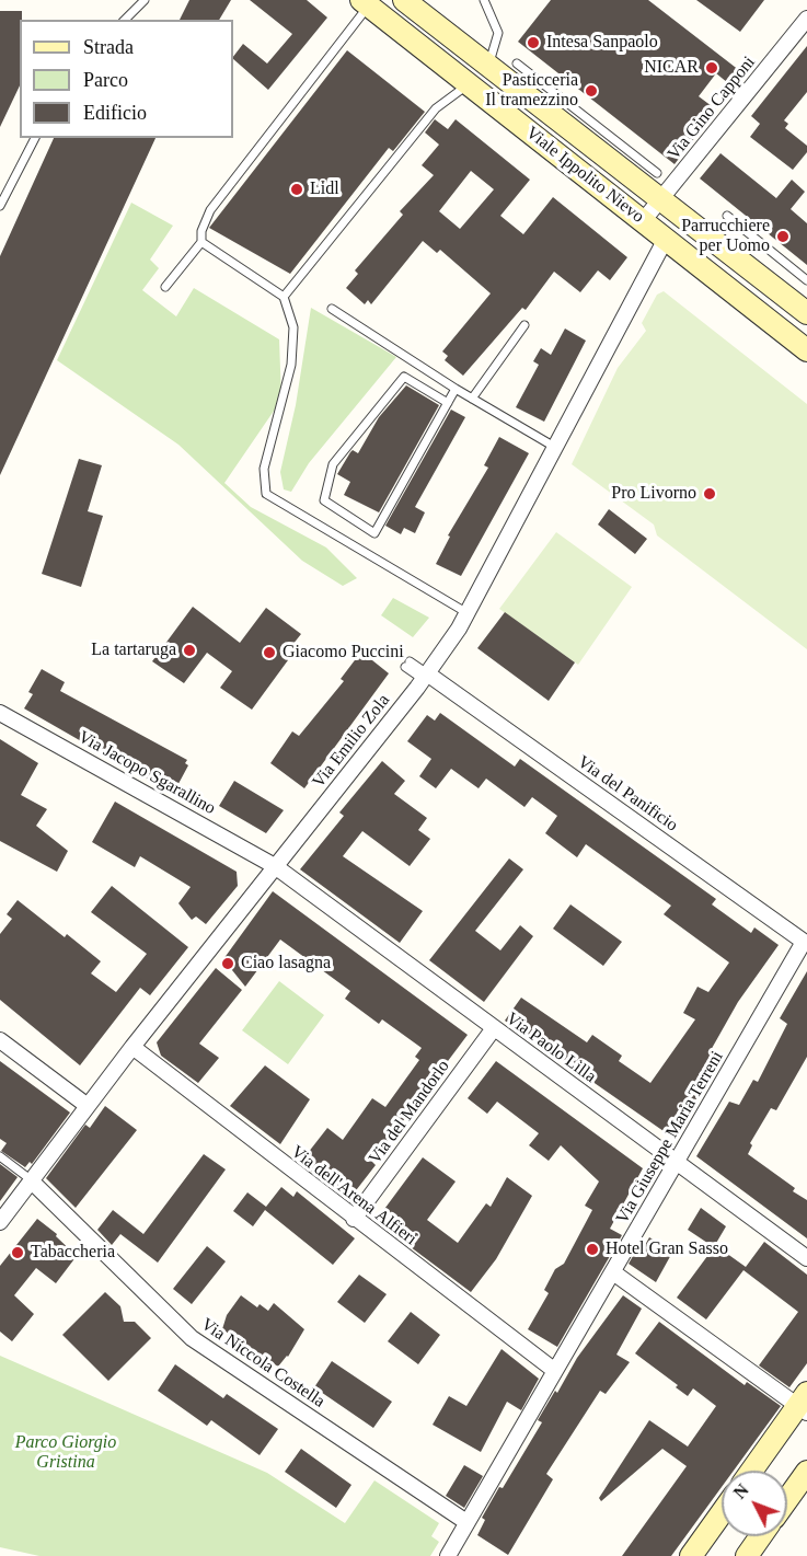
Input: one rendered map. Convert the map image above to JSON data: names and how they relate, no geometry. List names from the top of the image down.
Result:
{
  "streets": {
    "main road": ["Viale Ippolito Nievo"],
    "street": [
      "Via Gino Capponi",
      "Via Emilio Zola",
      "Via Jacopo Sgarallino",
      "Via del Panificio",
      "Via Paolo Lilla",
      "Via del Mandorlo",
      "Via Giuseppe Maria Terreni",
      "Via dell'Arena Alfieri",
      "Via Niccola Costella"
    ]
  },
  "crossings": [
    ["Via Gino Capponi", "Viale Ippolito Nievo"],
    ["Viale Ippolito Nievo", "Via Emilio Zola"],
    ["Via Emilio Zola", "Via Jacopo Sgarallino"],
    ["Via Emilio Zola", "Via del Panificio"],
    ["Via Emilio Zola", "Via Paolo Lilla"],
    ["Via Emilio Zola", "Via dell'Arena Alfieri"],
    ["Via Emilio Zola", "Via Niccola Costella"],
    ["Via Jacopo Sgarallino", "Via Paolo Lilla"],
    ["Via del Panificio", "Via Giuseppe Maria Terreni"],
    ["Via Paolo Lilla", "Via del Mandorlo"],
    ["Via Paolo Lilla", "Via Giuseppe Maria Terreni"],
    ["Via del Mandorlo", "Via dell'Arena Alfieri"],
    ["Via Giuseppe Maria Terreni", "Via dell'Arena Alfieri"],
    ["Via Giuseppe Maria Terreni", "Via Niccola Costella"]
  ],
  "parks": ["Parco Giorgio Gristina"],
  "places": [
    "Intesa Sanpaolo",
    "NICAR",
    "Pasticceria Il tramezzino",
    "Lidl",
    "Parrucchiere per Uomo",
    "Pro Livorno",
    "La tartaruga",
    "Giacomo Puccini",
    "Ciao lasagna",
    "Hotel Gran Sasso",
    "Tabaccheria"
  ],
  "legend": ["Strada", "Parco", "Edificio"],
  "north": "top left"
}
